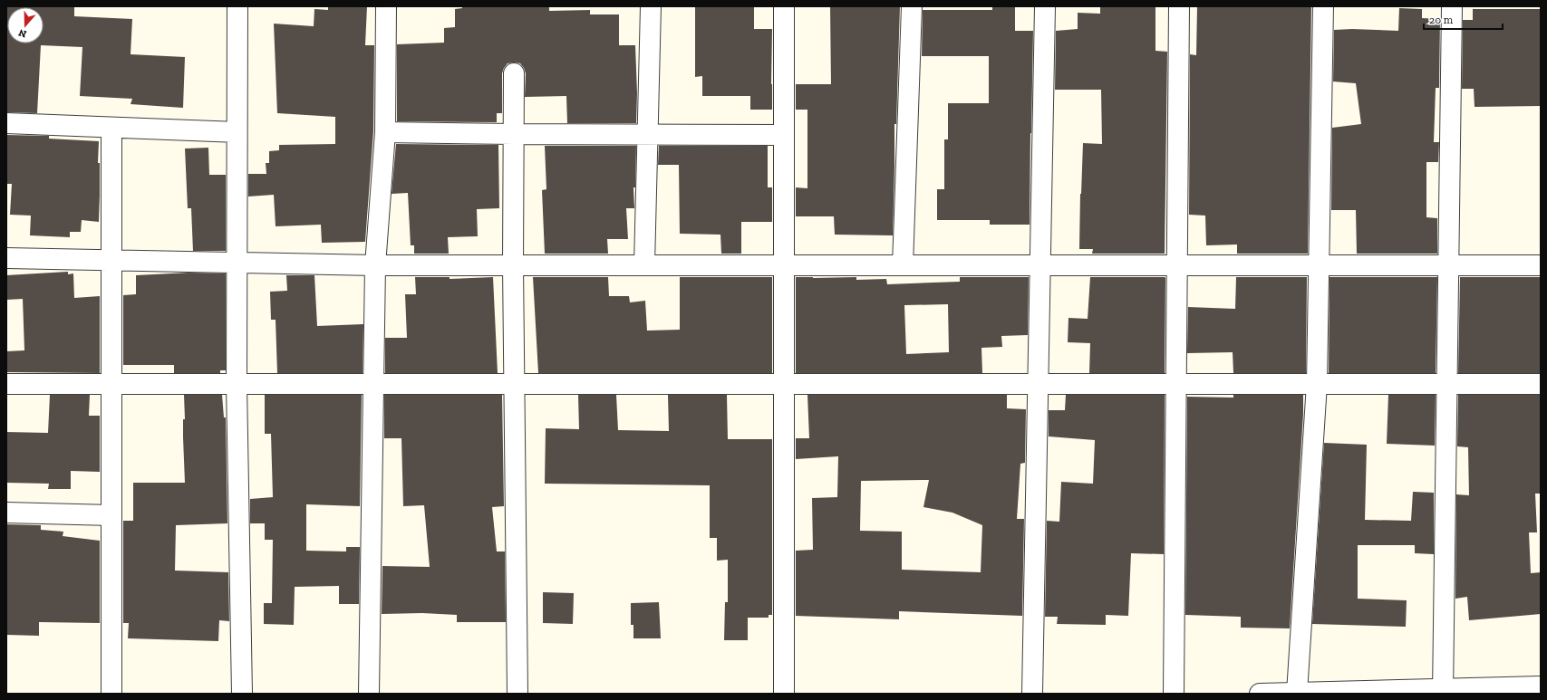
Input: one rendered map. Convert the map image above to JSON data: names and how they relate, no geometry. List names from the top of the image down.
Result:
{
  "scale_bar": "20 m",
  "north": "bottom"
}
